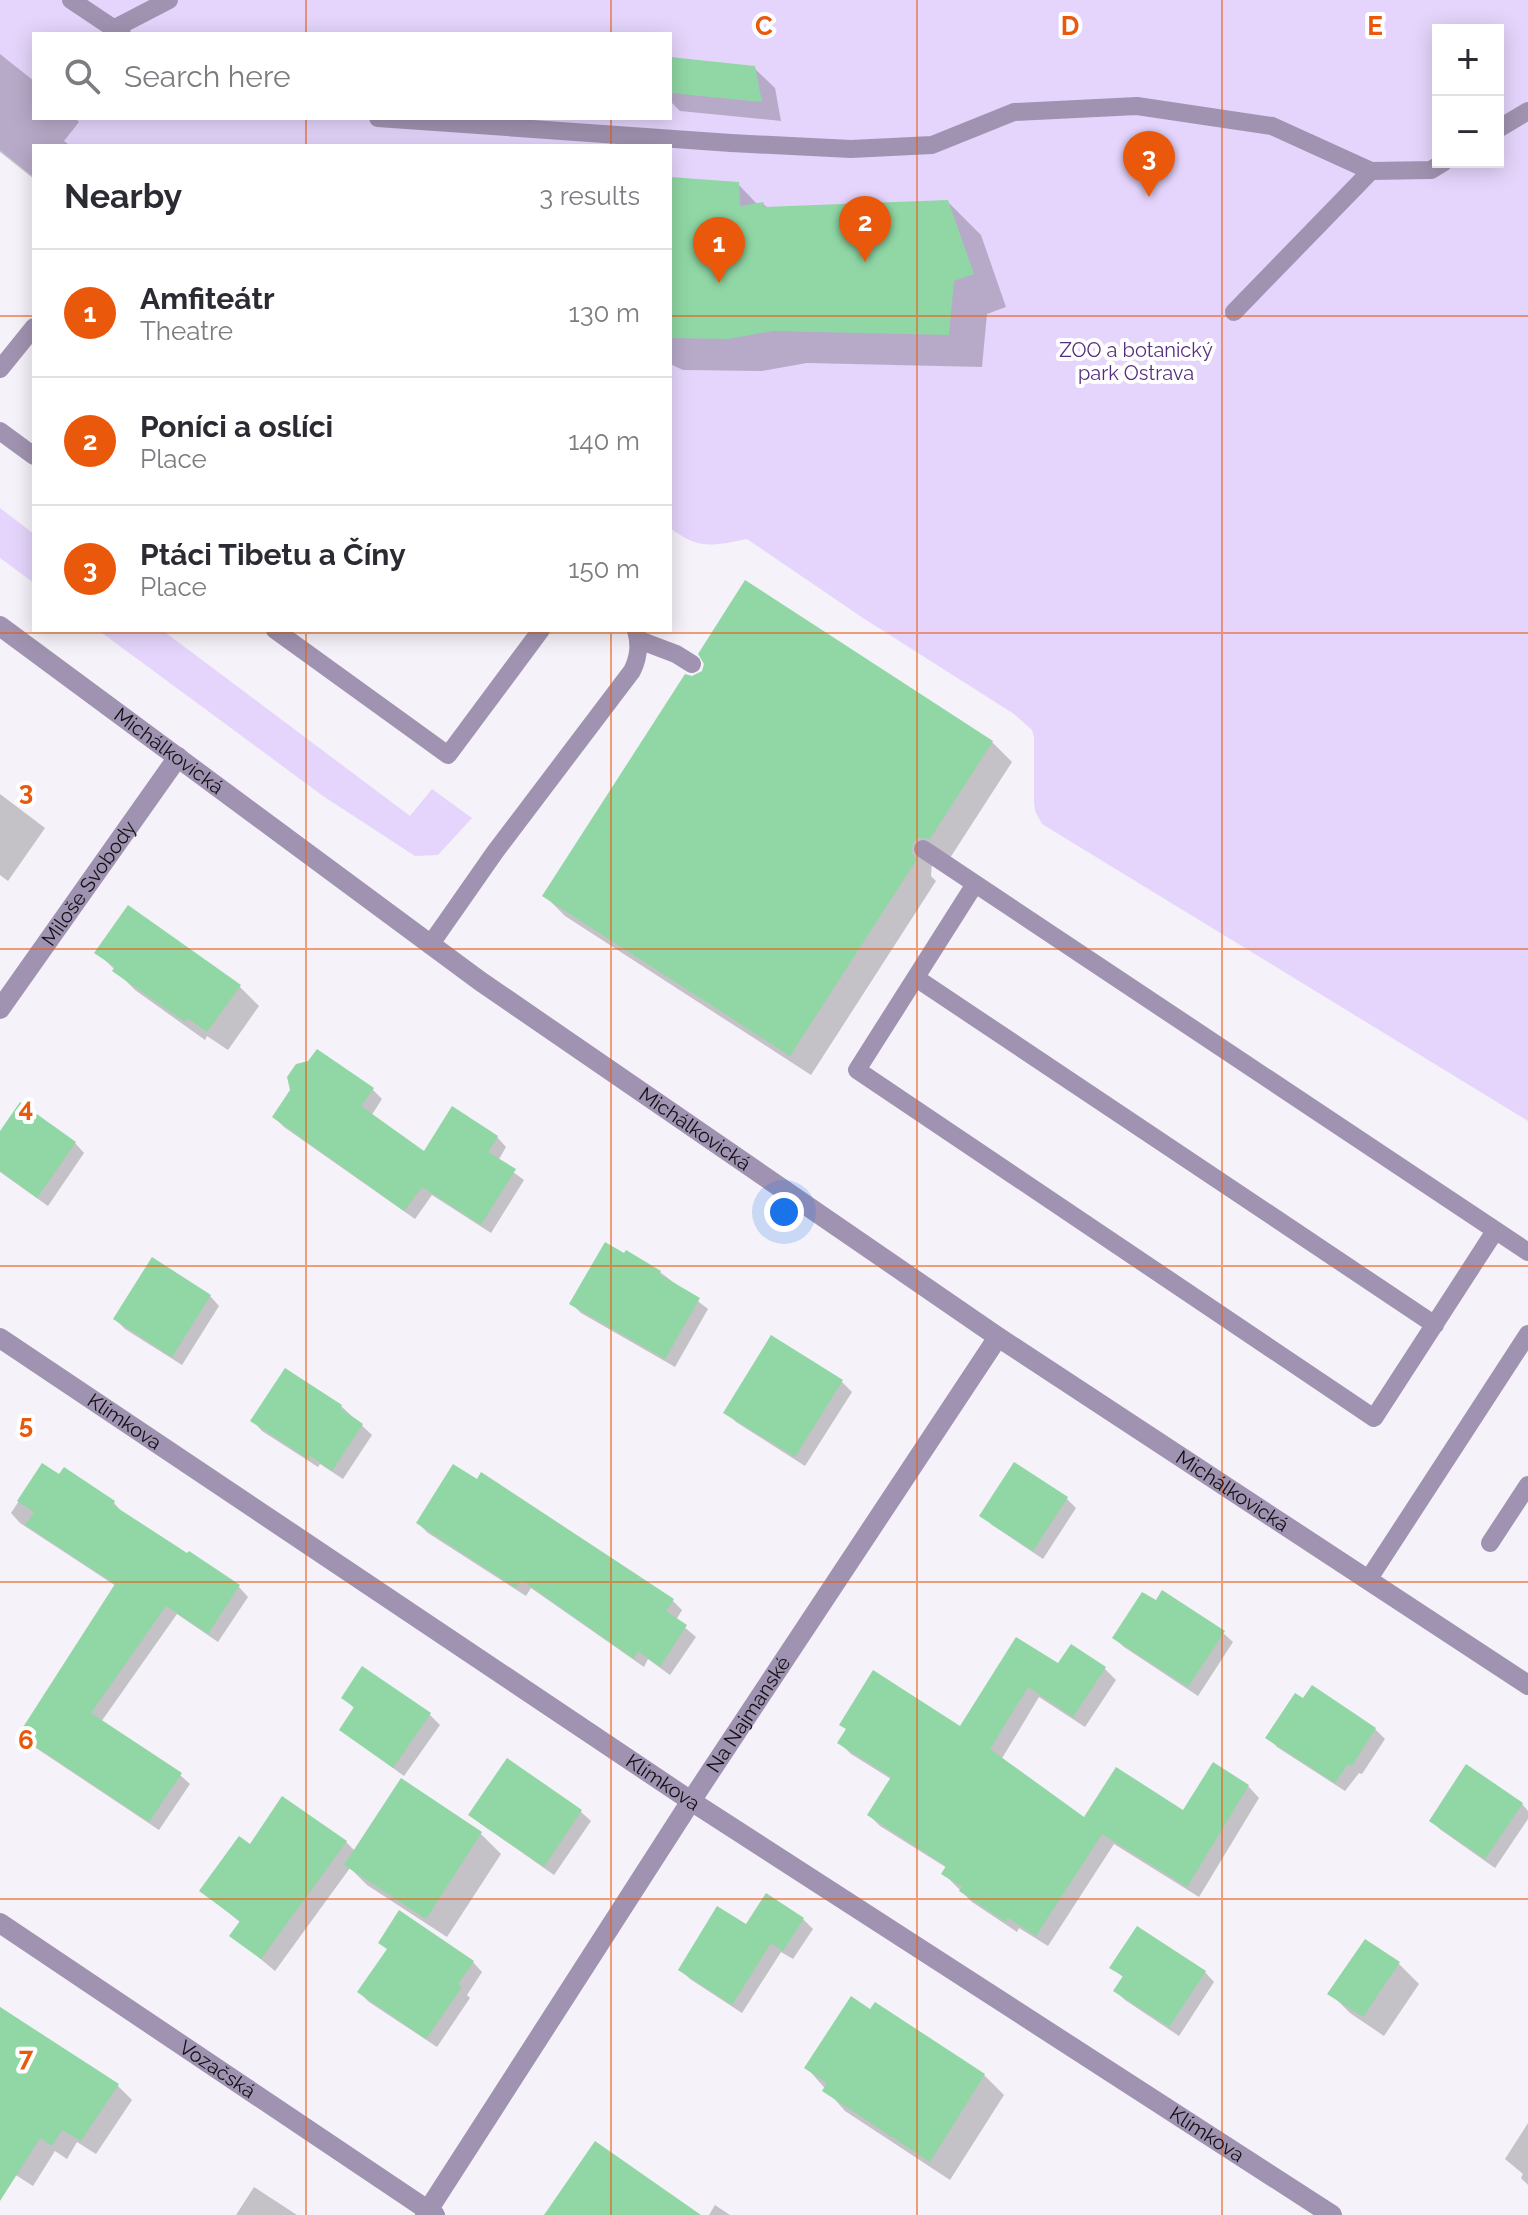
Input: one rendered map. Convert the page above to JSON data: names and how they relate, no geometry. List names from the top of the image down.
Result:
{
  "streets": {
    "street": [
      "Michálkovická",
      "Miloše Svobody",
      "Klímkova",
      "Na Najmanské",
      "Vozačská"
    ]
  },
  "crossings": [
    ["Michálkovická", "Miloše Svobody"],
    ["Michálkovická", "Na Najmanské"],
    ["Klímkova", "Na Najmanské"],
    ["Na Najmanské", "Vozačská"]
  ],
  "parks": ["ZOO a botanický park Ostrava"],
  "page": {
    "map_buttons": ["+", "−"],
    "search": "Search here",
    "pins": ["3", "2", "1"],
    "heading": ["Nearby", "3 results"],
    "list": [
      {
        "mark": "1",
        "name": "Amfiteátr",
        "note": "Theatre",
        "value": "130 m"
      },
      {
        "mark": "2",
        "name": "Poníci a oslíci",
        "note": "Place",
        "value": "140 m"
      },
      {
        "mark": "3",
        "name": "Ptáci Tibetu a Číny",
        "note": "Place",
        "value": "150 m"
      }
    ]
  },
  "grid": {
    "columns": ["C", "D", "E"],
    "rows": [
      "3",
      "4",
      "5",
      "6",
      "7"
    ]
  }
}
